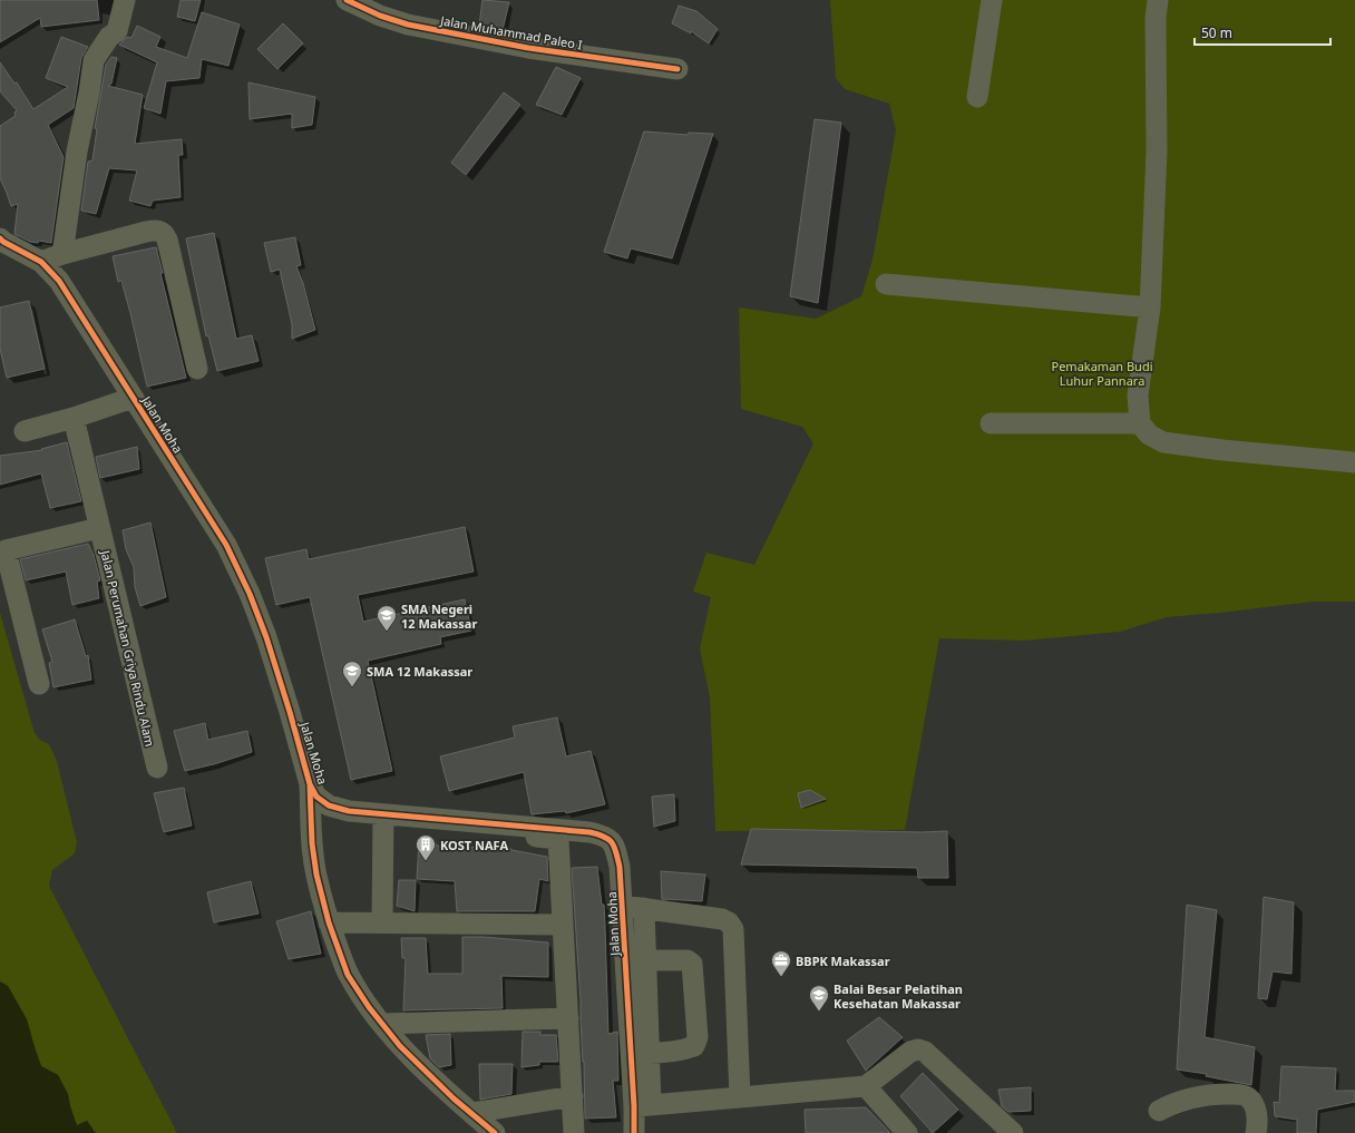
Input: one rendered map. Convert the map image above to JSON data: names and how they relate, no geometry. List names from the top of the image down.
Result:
{
  "streets": {
    "street": ["Jalan Muhammad Paleo I", "Jalan Moha", "Jalan Perumahan Griya Rindu Alam"]
  },
  "parks": ["Pemakaman Budi Luhur Pannara"],
  "places": {
    "school or university": ["SMA Negeri 12 Makassar", "SMA 12 Makassar", "Balai Besar Pelatihan Kesehatan Makassar"],
    "building": ["KOST NAFA"],
    "office": ["BBPK Makassar"]
  },
  "scale_bar": "50 m"
}
